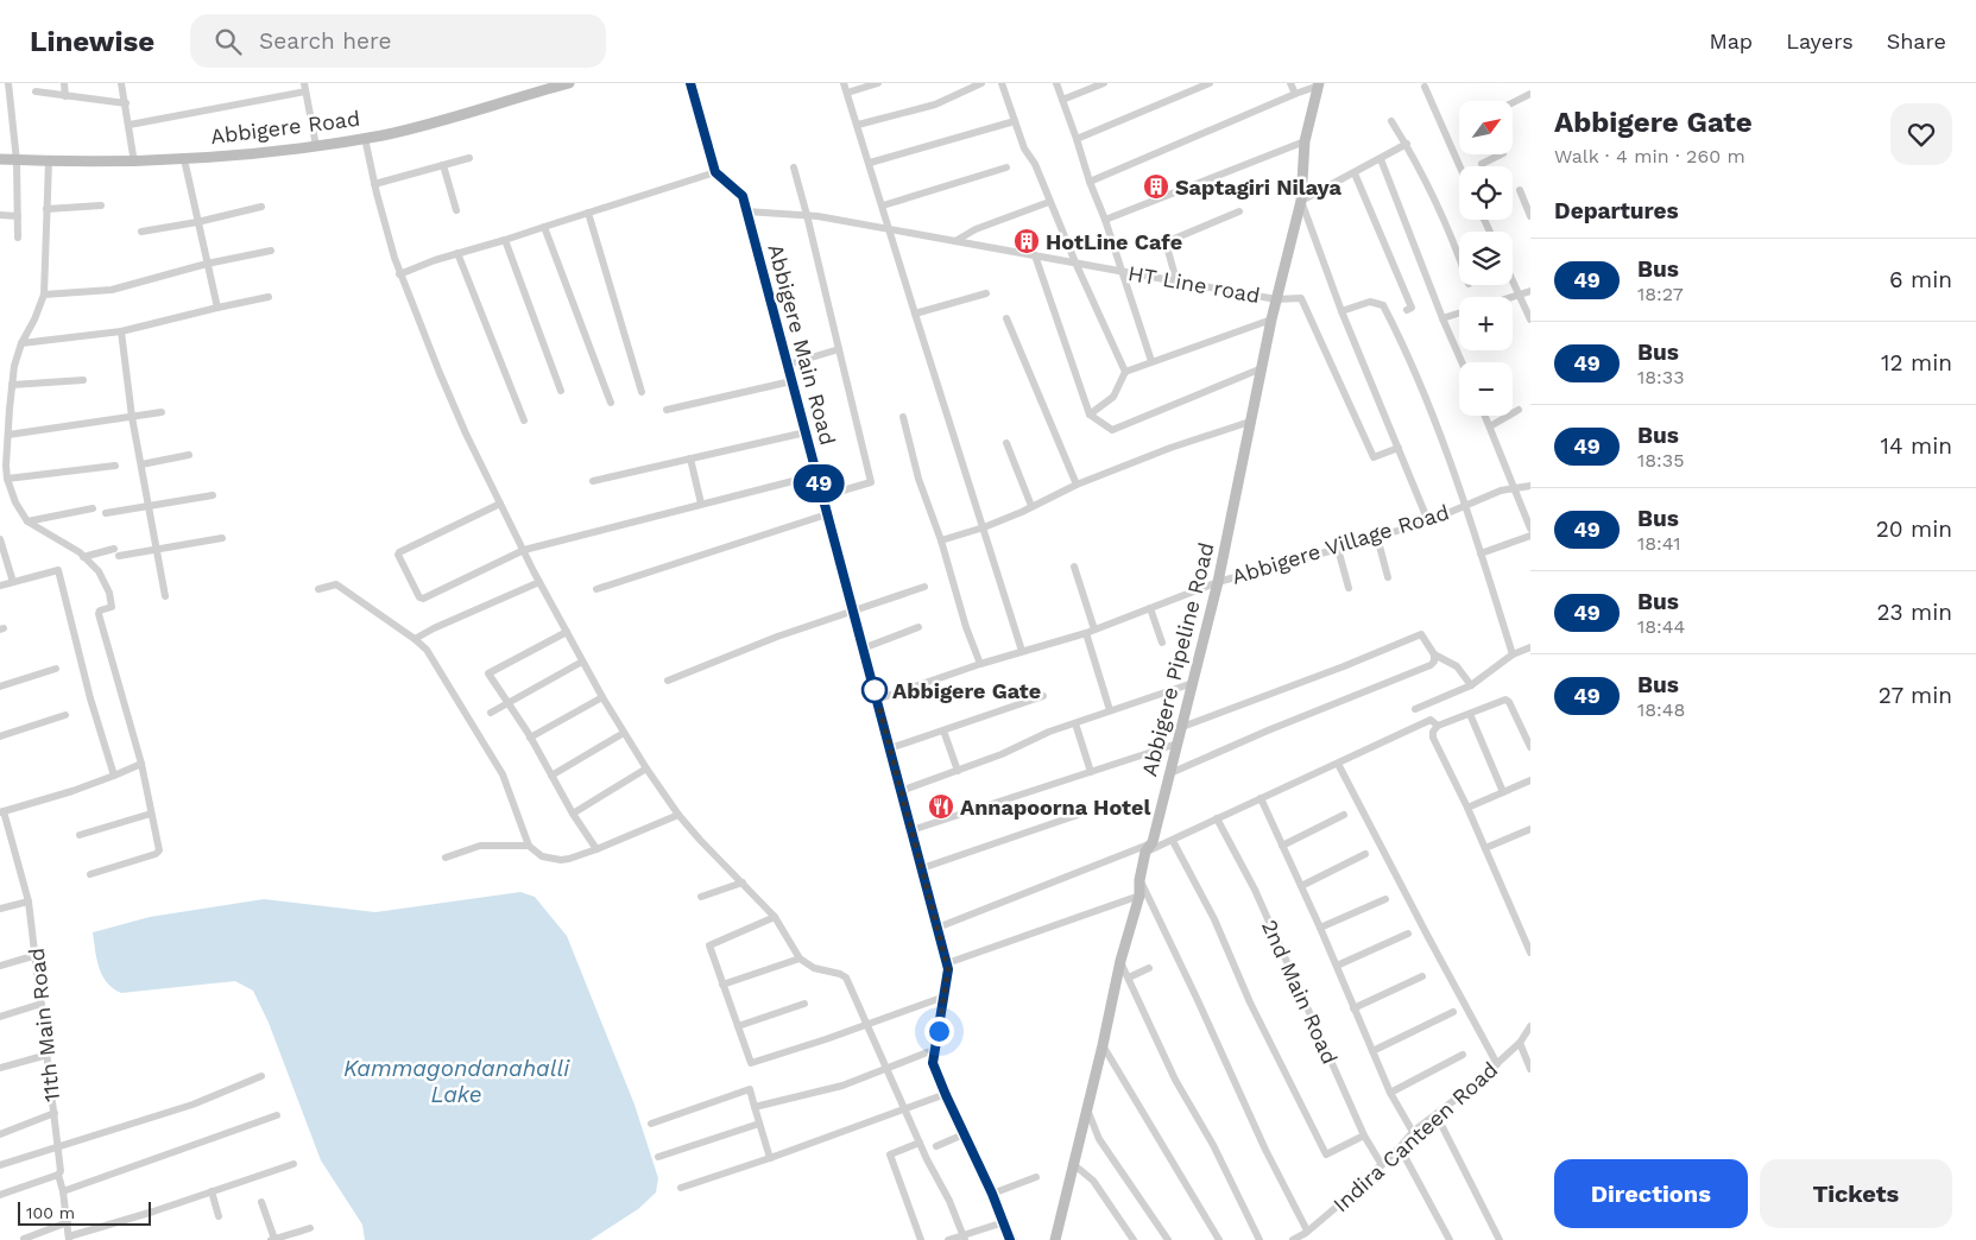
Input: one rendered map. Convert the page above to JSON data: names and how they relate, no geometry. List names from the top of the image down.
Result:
{
  "streets": {
    "street": [
      "Abbigere Road",
      "HT Line road",
      "Abbigere Main Road",
      "Abbigere Village Road",
      "Abbigere Pipeline Road",
      "2nd Main Road",
      "11th Main Road",
      "Indira Canteen Road"
    ]
  },
  "crossings": [
    ["HT Line road", "Abbigere Main Road"],
    ["HT Line road", "Abbigere Pipeline Road"],
    ["Abbigere Main Road", "Abbigere Village Road"],
    ["Abbigere Village Road", "Abbigere Pipeline Road"],
    ["2nd Main Road", "Indira Canteen Road"]
  ],
  "water": ["Kammagondanahalli Lake"],
  "places": {
    "building": ["Saptagiri Nilaya", "HotLine Cafe"],
    "other": ["Abbigere Gate"],
    "restaurant": ["Annapoorna Hotel"]
  },
  "lines": ["bus line 49"],
  "scale_bar": "100 m",
  "north": "top right",
  "page": {
    "header": "Linewise",
    "search": "Search here",
    "nav": ["Map", "Layers", "Share"],
    "on_map": "49",
    "heading": [
      ["Abbigere Gate", "Walk · 4 min · 260 m"],
      "Departures"
    ],
    "map_buttons": ["+", "−"],
    "list": [
      {
        "mark": "49",
        "name": "Bus",
        "note": "18:27",
        "value": "6 min"
      },
      {
        "mark": "49",
        "name": "Bus",
        "note": "18:33",
        "value": "12 min"
      },
      {
        "mark": "49",
        "name": "Bus",
        "note": "18:35",
        "value": "14 min"
      },
      {
        "mark": "49",
        "name": "Bus",
        "note": "18:41",
        "value": "20 min"
      },
      {
        "mark": "49",
        "name": "Bus",
        "note": "18:44",
        "value": "23 min"
      },
      {
        "mark": "49",
        "name": "Bus",
        "note": "18:48",
        "value": "27 min"
      }
    ],
    "buttons": ["Directions", "Tickets"],
    "scale": "100 m"
  }
}
